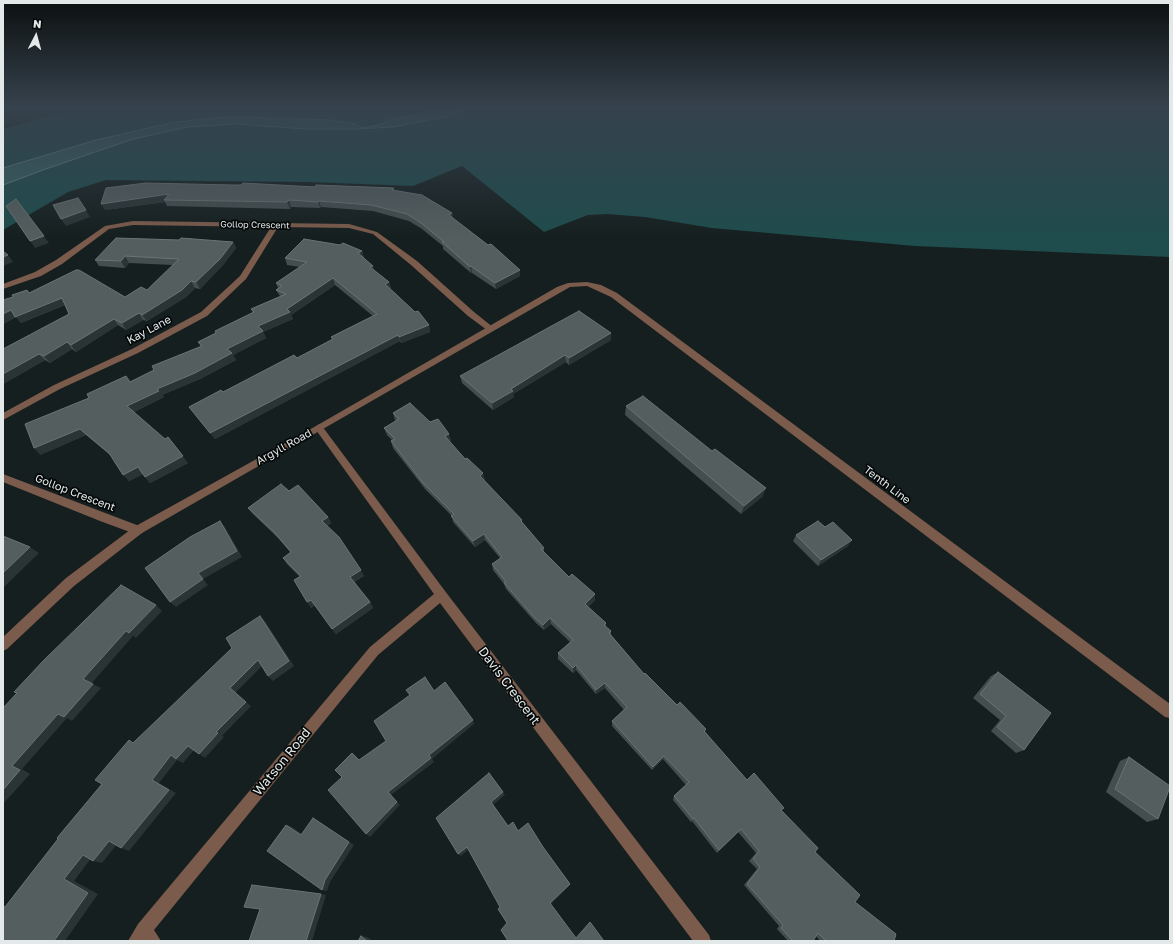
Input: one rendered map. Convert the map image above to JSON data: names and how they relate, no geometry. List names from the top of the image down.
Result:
{
  "streets": {
    "street": [
      "Gollop Crescent",
      "Kay Lane",
      "Argyll Road",
      "Tenth Line",
      "Davis Crescent",
      "Watson Road"
    ]
  },
  "crossings": [
    ["Gollop Crescent", "Kay Lane"],
    ["Gollop Crescent", "Argyll Road"],
    ["Argyll Road", "Tenth Line"],
    ["Argyll Road", "Davis Crescent"],
    ["Davis Crescent", "Watson Road"]
  ],
  "north": "top"
}
